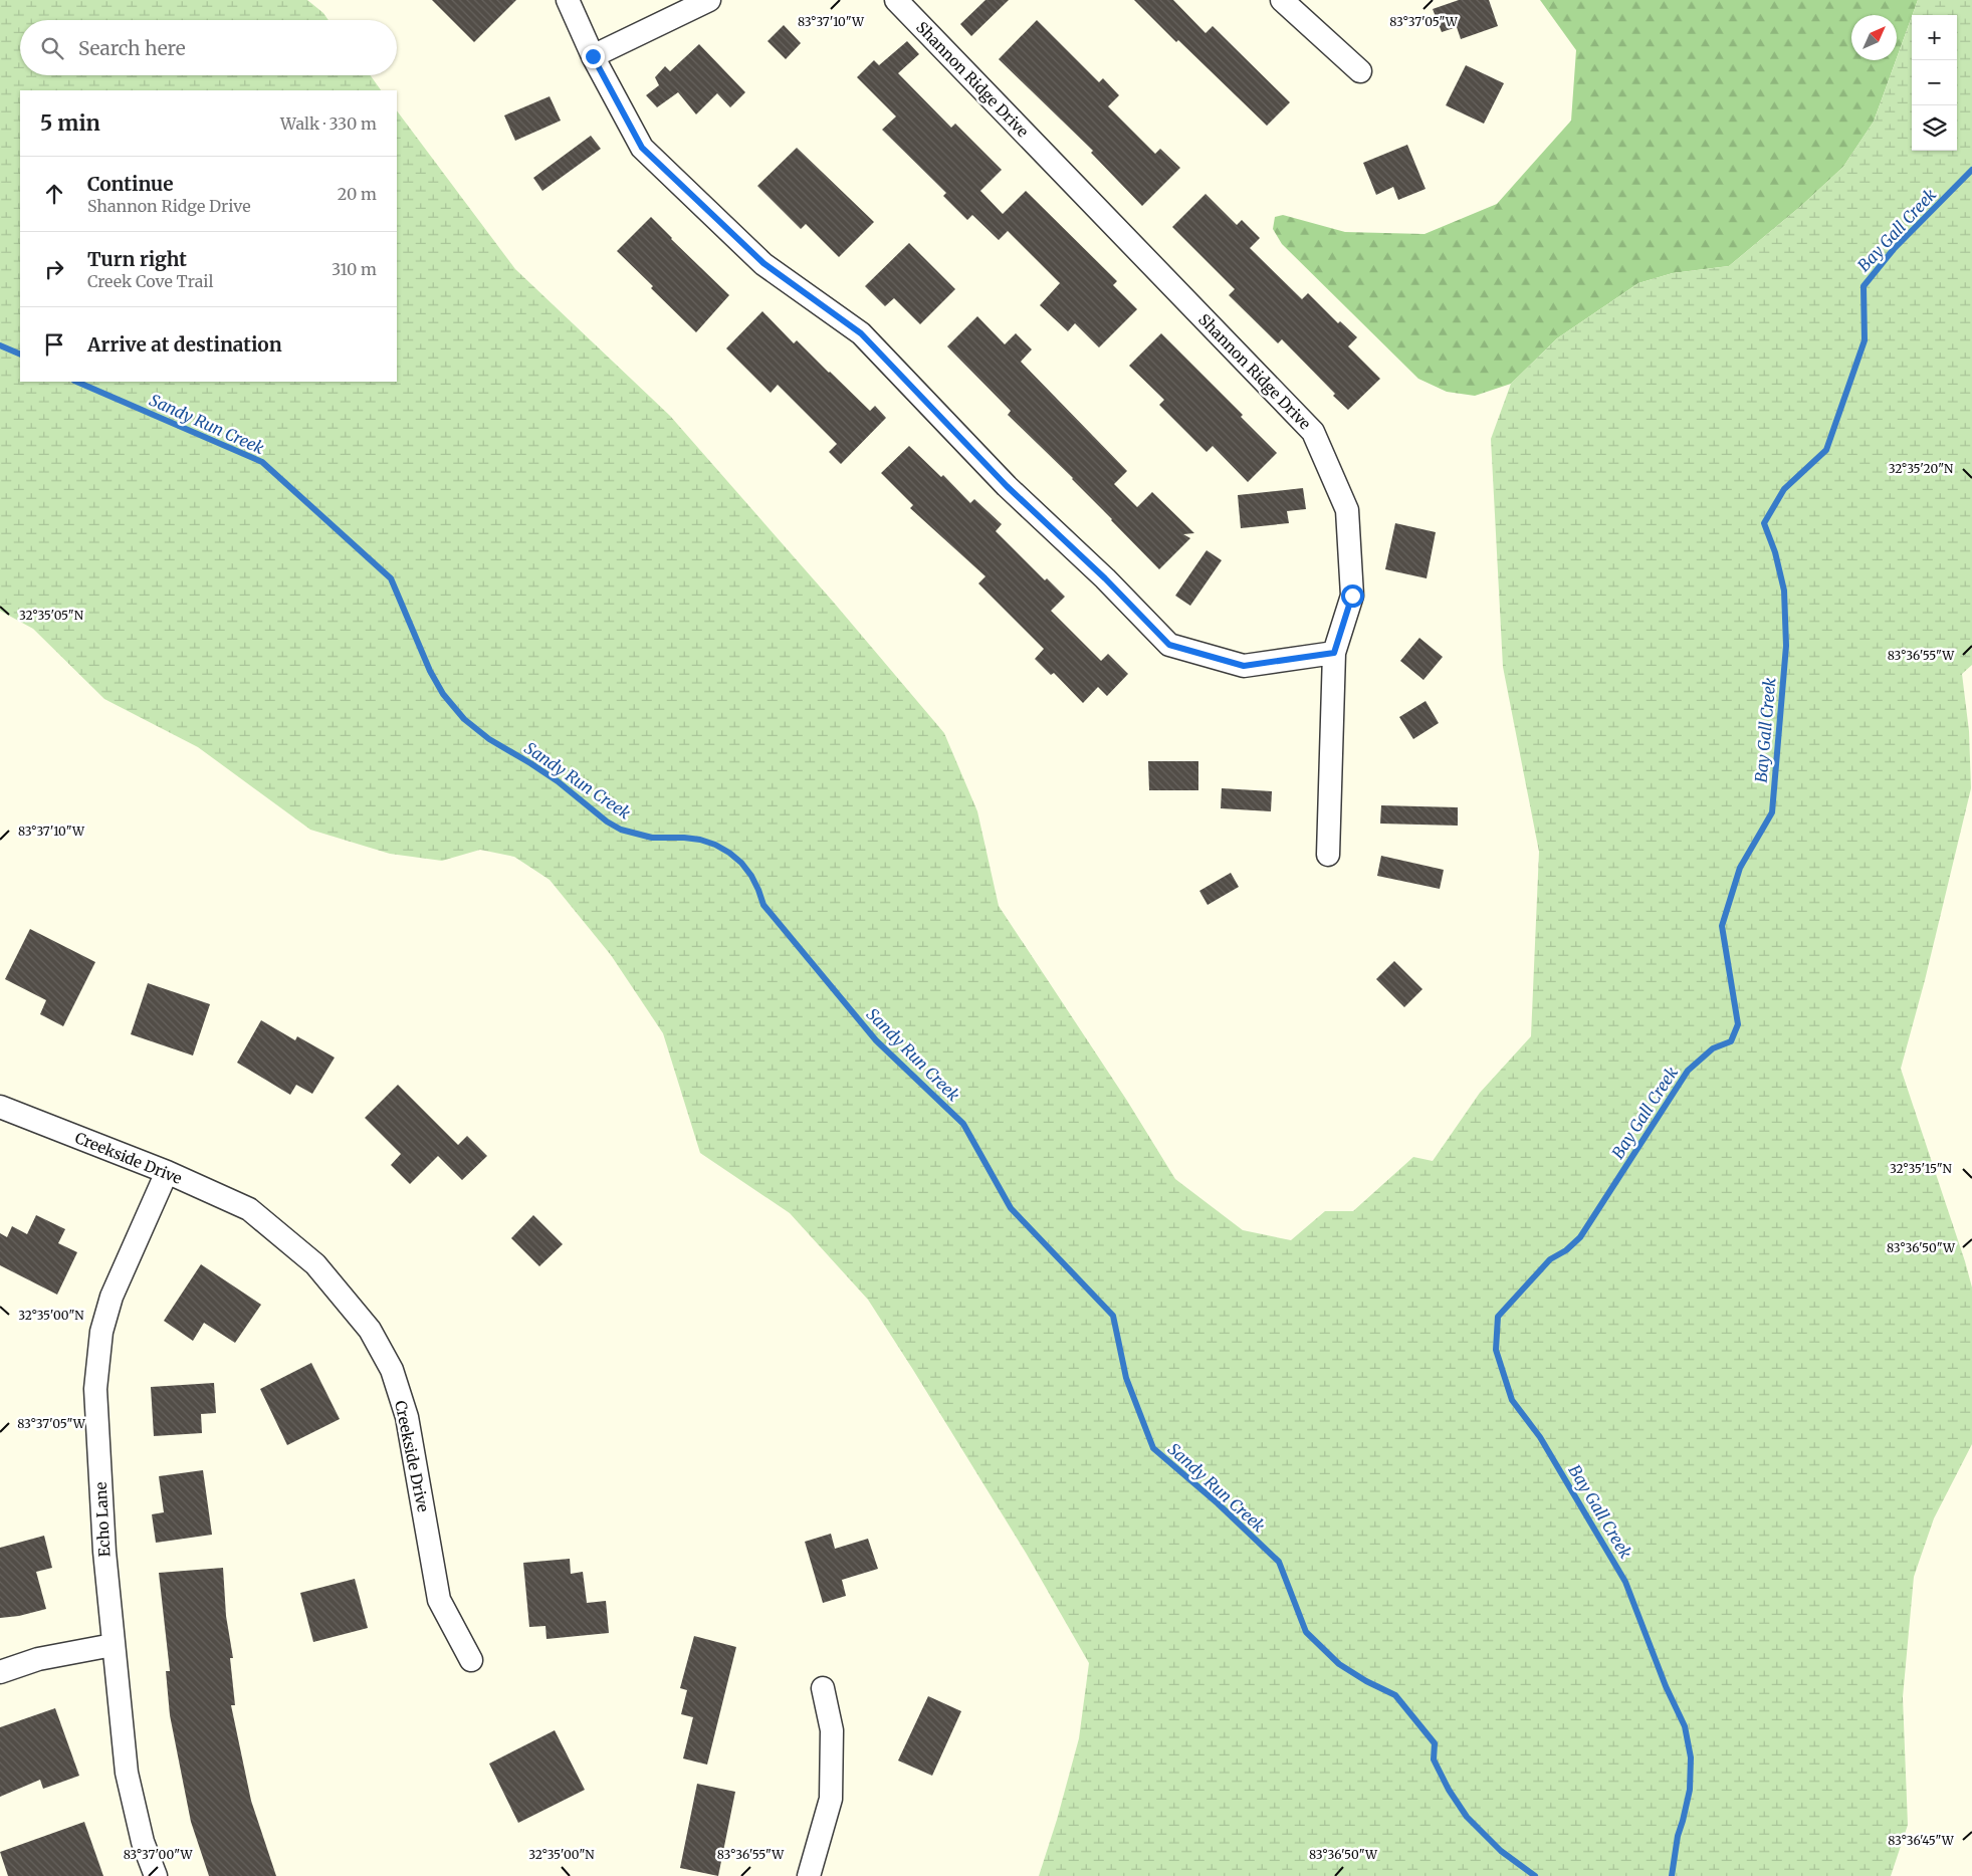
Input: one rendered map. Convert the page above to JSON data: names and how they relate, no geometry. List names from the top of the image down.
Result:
{
  "streets": {
    "street": ["Shannon Ridge Drive", "Creekside Drive", "Echo Lane"]
  },
  "crossings": [
    ["Creekside Drive", "Echo Lane"]
  ],
  "water": ["Bay Gall Creek", "Sandy Run Creek"],
  "north": "top right",
  "page": {
    "map_buttons": ["+", "−"],
    "search": "Search here",
    "heading": ["5 min", "Walk · 330 m"],
    "list": [
      ["Continue", "Shannon Ridge Drive", "20 m"],
      ["Turn right", "Creek Cove Trail", "310 m"],
      "Arrive at destination"
    ]
  },
  "coordinates": [
    "83°37'10\"W",
    "83°37'05\"W",
    "32°35'20\"N",
    "32°35'05\"N",
    "83°36'55\"W",
    "32°35'15\"N",
    "83°36'50\"W",
    "32°35'00\"N",
    "83°36'45\"W",
    "83°37'00\"W"
  ]
}
